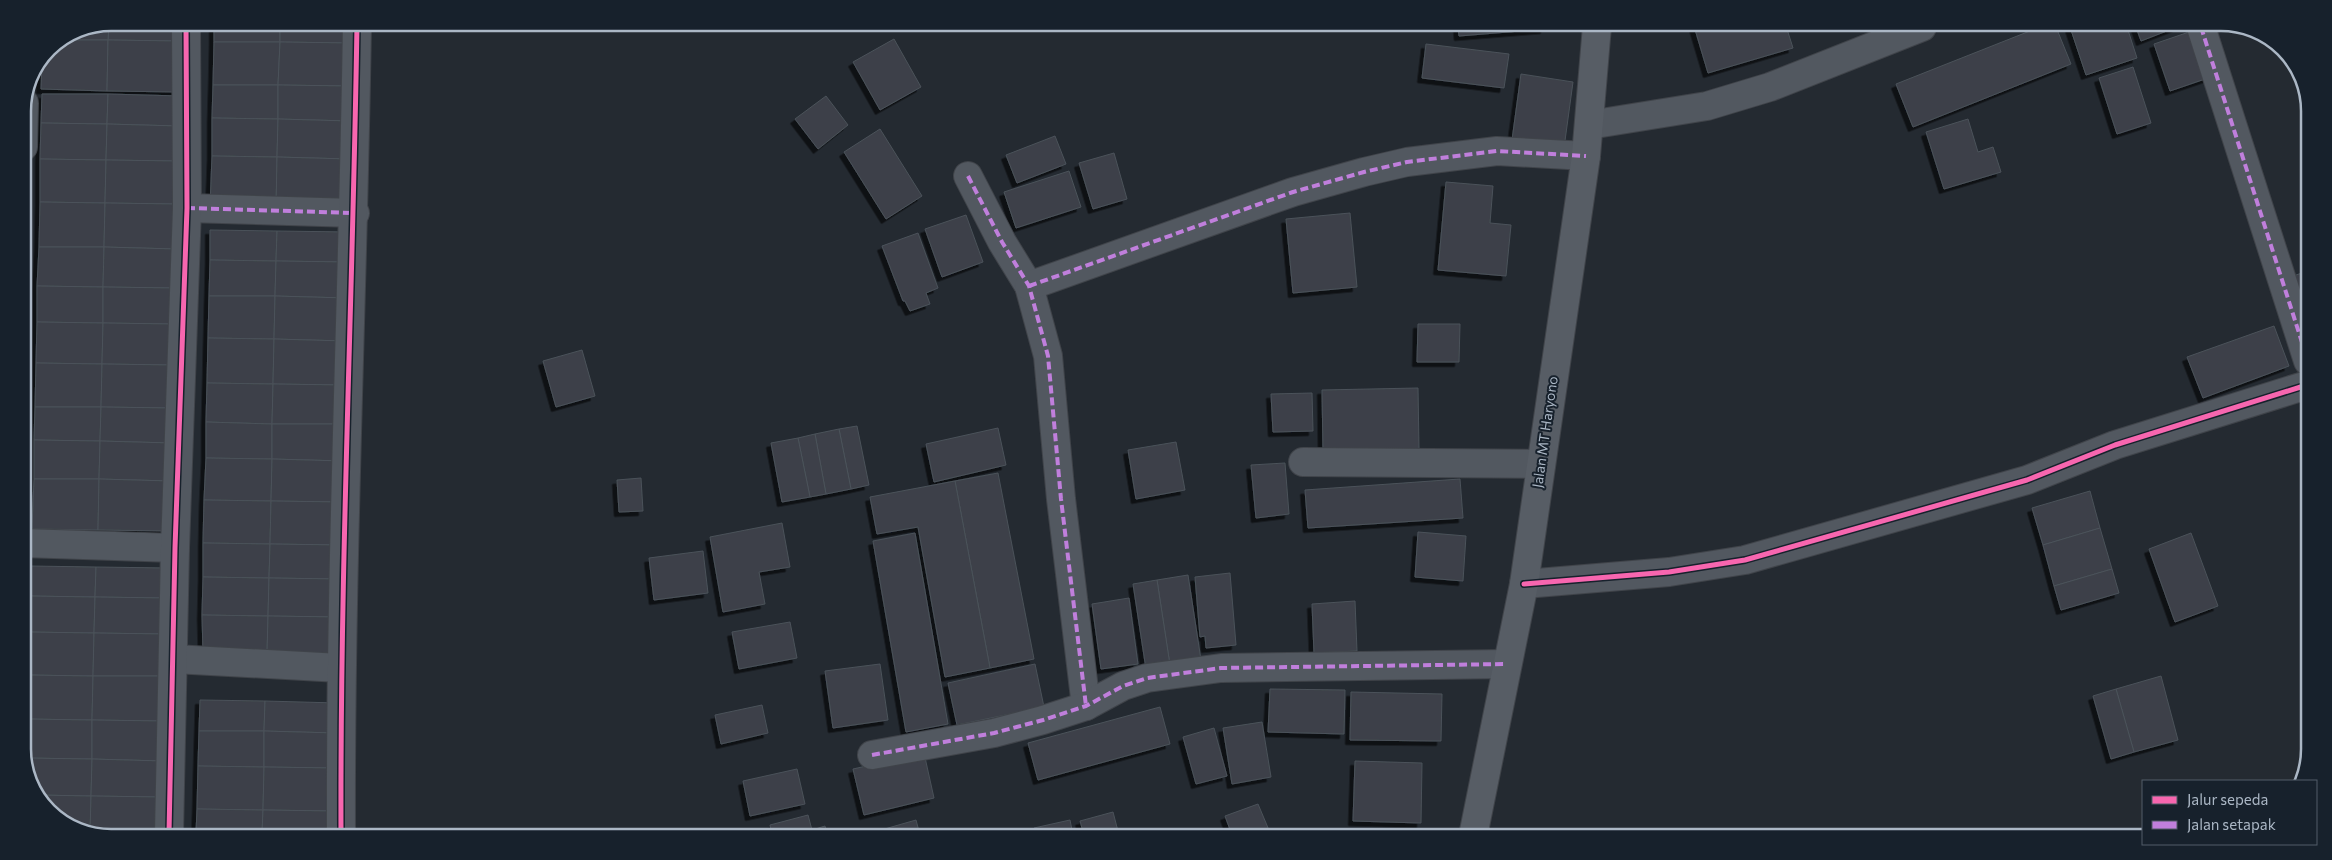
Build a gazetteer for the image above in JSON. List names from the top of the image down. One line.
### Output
{"streets":{"main road":["Jalan MT Haryono"]},"legend":["Jalur sepeda","Jalan setapak"]}
